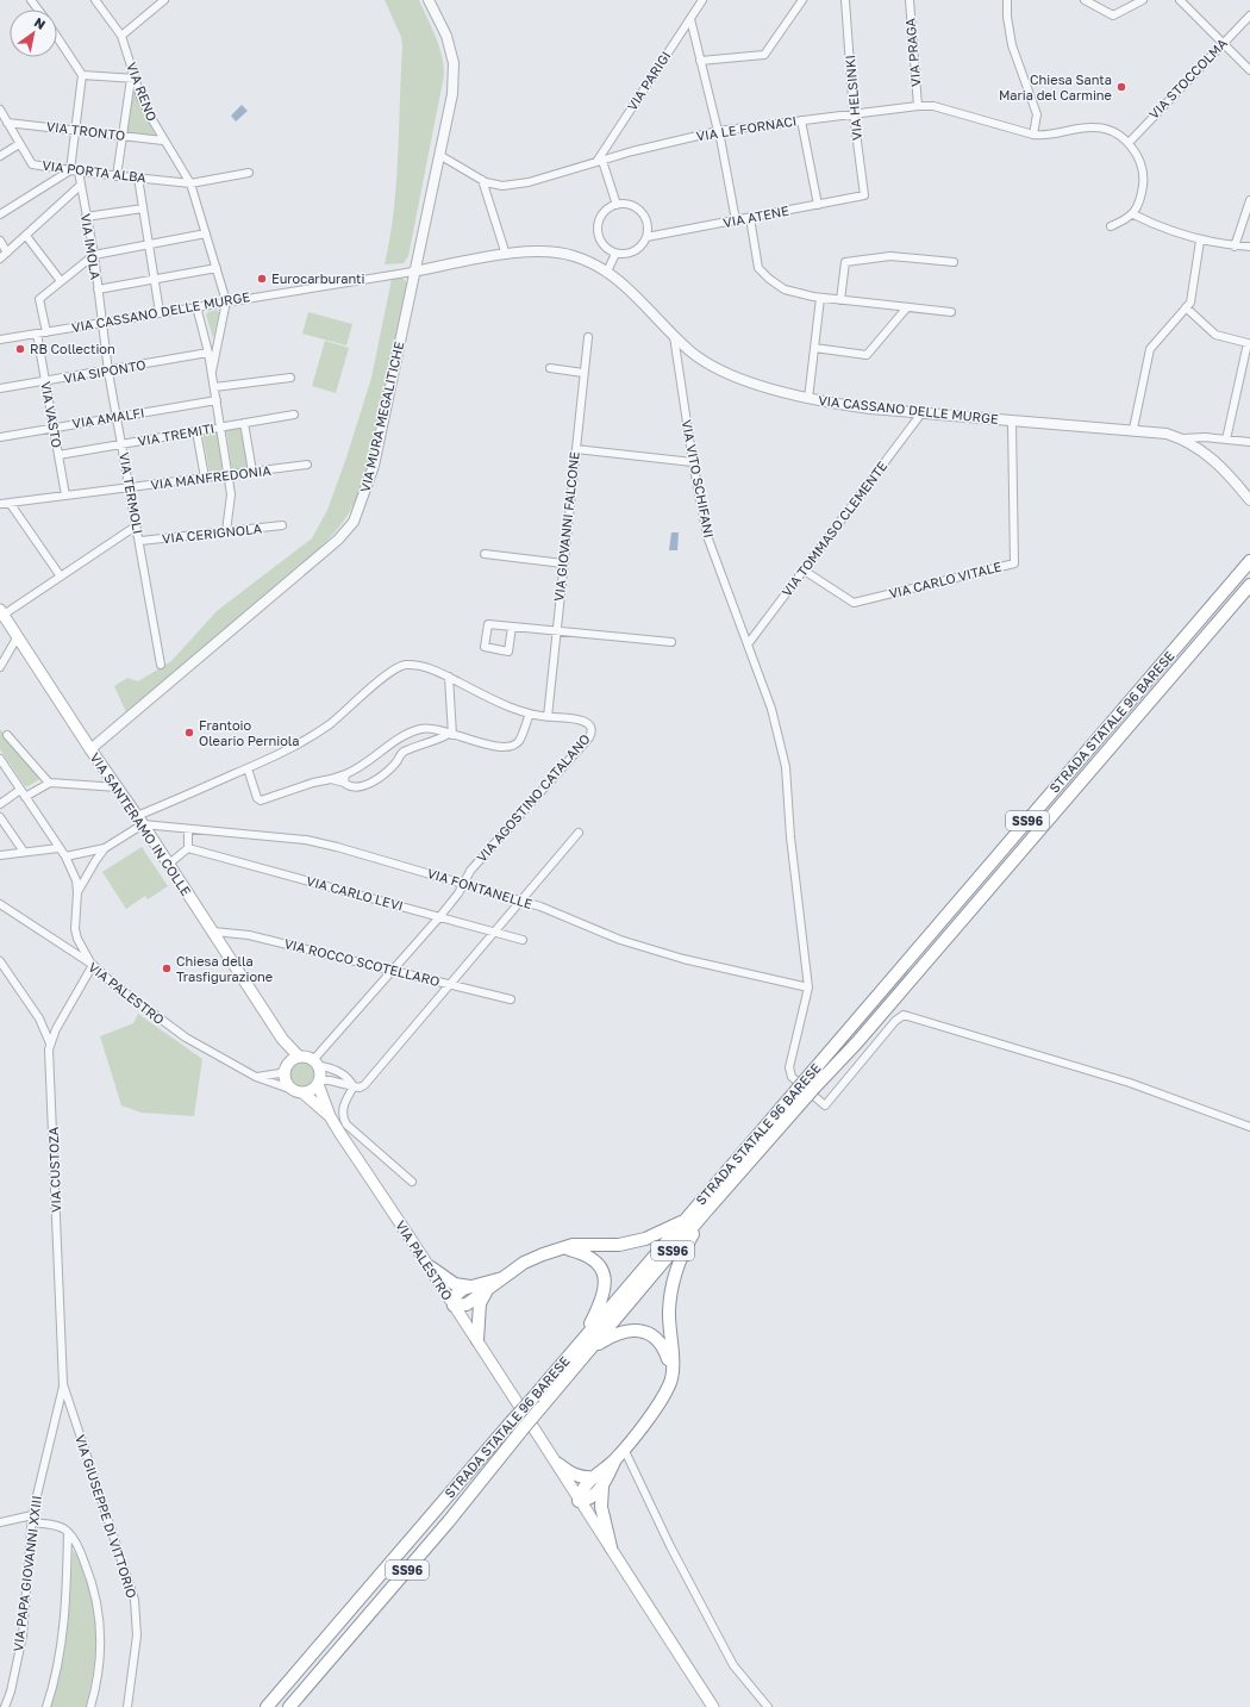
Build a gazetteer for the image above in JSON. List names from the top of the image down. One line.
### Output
{"streets":{"highway":["STRADA STATALE 96 BARESE","SS96"],"main road":["VIA SANTERAMO IN COLLE","VIA PALESTRO"],"street":["VIA PRAGA","VIA STOCCOLMA","VIA PARIGI","VIA RENO","VIA HELSINKI","VIA LE FORNACI","VIA TRONTO","VIA PORTA ALBA","VIA ATENE","VIA IMOLA","VIA CASSANO DELLE MURGE","VIA SIPONTO","VIA VASTO","VIA MURA MEGALITICHE","VIA AMALFI","VIA TREMITI","VIA MANFREDONIA","VIA VITO SCHIFANI","VIA TERMOLI","VIA GIOVANNI FALCONE","VIA TOMMASO CLEMENTE","VIA CERIGNOLA","VIA CARLO VITALE","VIA AGOSTINO CATALANO","VIA FONTANELLE","VIA CARLO LEVI","VIA ROCCO SCOTELLARO","VIA CUSTOZA","VIA GIUSEPPE DI VITTORIO","VIA PAPA GIOVANNI XXIII"]},"crossings":[["VIA PRAGA","VIA LE FORNACI"],["VIA STOCCOLMA","VIA LE FORNACI"],["VIA PARIGI","VIA LE FORNACI"],["VIA RENO","VIA TRONTO"],["VIA RENO","VIA PORTA ALBA"],["VIA RENO","VIA CASSANO DELLE MURGE"],["VIA HELSINKI","VIA LE FORNACI"],["VIA HELSINKI","VIA ATENE"],["VIA LE FORNACI","VIA MURA MEGALITICHE"],["VIA TRONTO","VIA PORTA ALBA"],["VIA TRONTO","VIA IMOLA"],["VIA PORTA ALBA","VIA IMOLA"],["VIA IMOLA","VIA CASSANO DELLE MURGE"],["VIA IMOLA","VIA TERMOLI"],["VIA CASSANO DELLE MURGE","VIA VASTO"],["VIA CASSANO DELLE MURGE","VIA MURA MEGALITICHE"],["VIA CASSANO DELLE MURGE","VIA VITO SCHIFANI"],["VIA CASSANO DELLE MURGE","VIA TERMOLI"],["VIA CASSANO DELLE MURGE","VIA TOMMASO CLEMENTE"],["VIA CASSANO DELLE MURGE","VIA CARLO VITALE"],["VIA SIPONTO","VIA VASTO"],["VIA SIPONTO","VIA TERMOLI"],["VIA VASTO","VIA AMALFI"],["VIA VASTO","VIA TREMITI"],["VIA VASTO","VIA MANFREDONIA"],["VIA MURA MEGALITICHE","VIA SANTERAMO IN COLLE"],["VIA AMALFI","VIA TERMOLI"],["VIA TREMITI","VIA TERMOLI"],["VIA MANFREDONIA","VIA TERMOLI"],["VIA VITO SCHIFANI","VIA TOMMASO CLEMENTE"],["VIA VITO SCHIFANI","VIA FONTANELLE"],["VIA TERMOLI","VIA CERIGNOLA"],["VIA GIOVANNI FALCONE","VIA AGOSTINO CATALANO"],["VIA TOMMASO CLEMENTE","VIA CARLO VITALE"],["VIA AGOSTINO CATALANO","VIA FONTANELLE"],["VIA SANTERAMO IN COLLE","VIA FONTANELLE"],["VIA SANTERAMO IN COLLE","VIA ROCCO SCOTELLARO"],["VIA CUSTOZA","VIA GIUSEPPE DI VITTORIO"],["VIA CUSTOZA","VIA PAPA GIOVANNI XXIII"],["VIA GIUSEPPE DI VITTORIO","VIA PAPA GIOVANNI XXIII"]],"places":["Chiesa Santa Maria del Carmine","Eurocarburanti","RB Collection","Frantoio Oleario Perniola","Chiesa della Trasfigurazione"],"north":"top right"}
